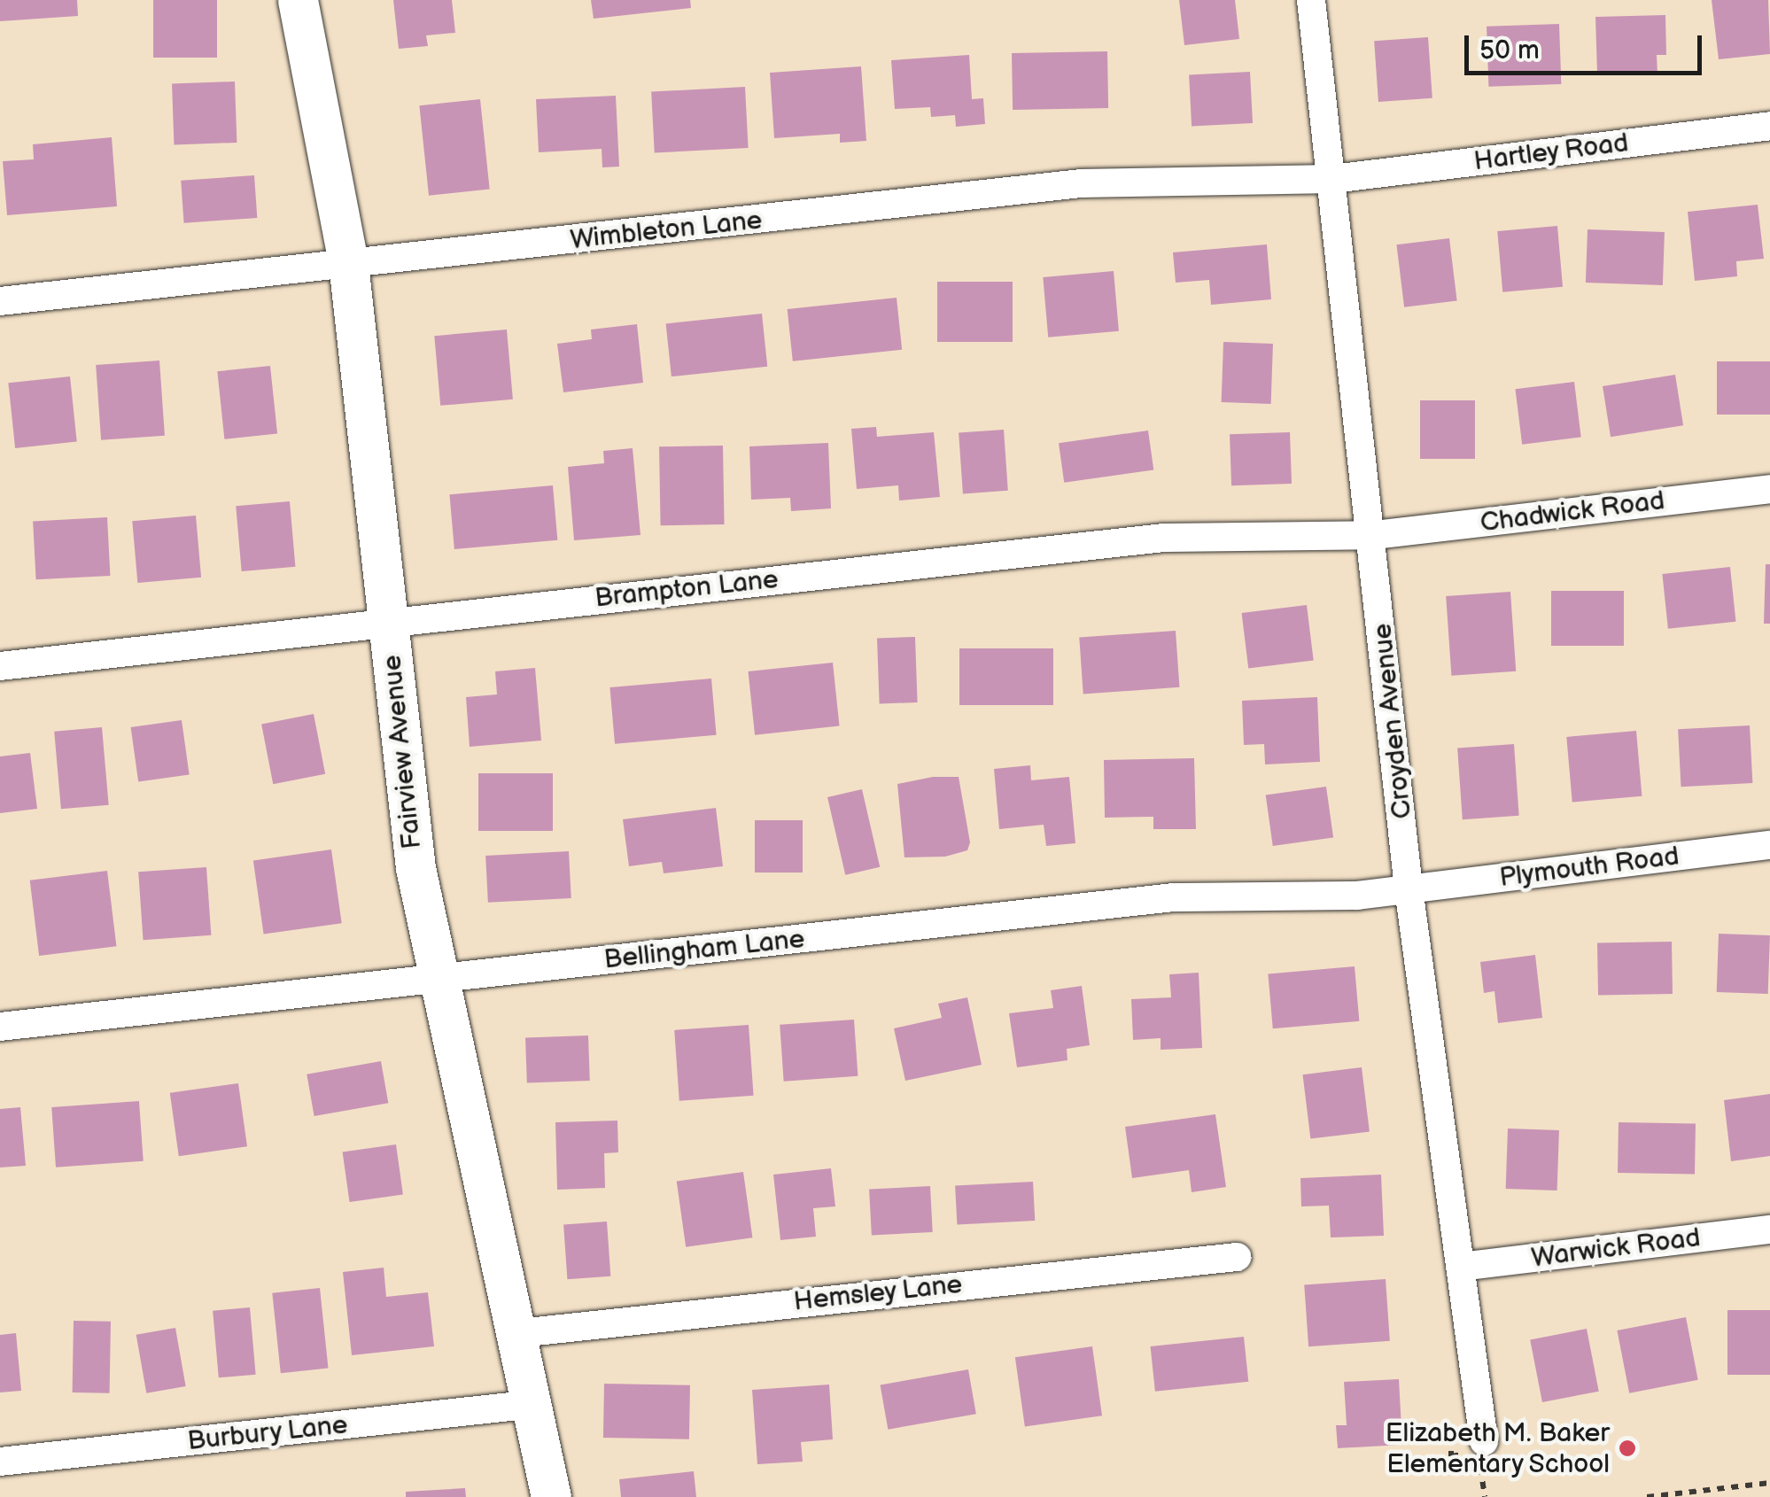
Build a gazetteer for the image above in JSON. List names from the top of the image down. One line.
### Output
{"streets":{"street":["Hartley Road","Wimbleton Lane","Chadwick Road","Brampton Lane","Croyden Avenue","Fairview Avenue","Plymouth Road","Bellingham Lane","Warwick Road","Hemsley Lane","Burbury Lane"]},"crossings":[["Hartley Road","Wimbleton Lane"],["Hartley Road","Croyden Avenue"],["Wimbleton Lane","Croyden Avenue"],["Wimbleton Lane","Fairview Avenue"],["Chadwick Road","Brampton Lane"],["Chadwick Road","Croyden Avenue"],["Brampton Lane","Croyden Avenue"],["Brampton Lane","Fairview Avenue"],["Croyden Avenue","Plymouth Road"],["Croyden Avenue","Bellingham Lane"],["Croyden Avenue","Warwick Road"],["Fairview Avenue","Bellingham Lane"],["Fairview Avenue","Hemsley Lane"],["Fairview Avenue","Burbury Lane"],["Plymouth Road","Bellingham Lane"]],"places":["Elizabeth M. Baker Elementary School"],"scale_bar":"50 m"}
